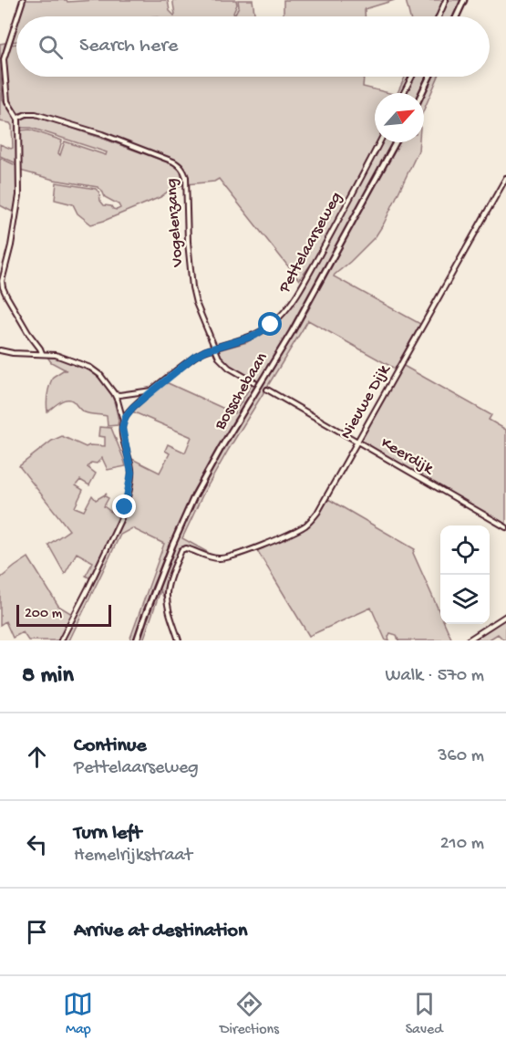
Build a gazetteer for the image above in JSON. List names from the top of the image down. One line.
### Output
{"streets":{"main road":["Bosschebaan"],"street":["Vogelenzang","Pettelaarseweg","Nieuwe Dijk","Keerdijk"]},"crossings":[["Vogelenzang","Pettelaarseweg"],["Nieuwe Dijk","Keerdijk"]],"scale_bar":"200 m","north":"top right","page":{"search":"Search here","scale":"200 m","heading":["8 min","Walk · 570 m"],"list":[["Continue","Pettelaarseweg","360 m"],["Turn left","Hemelrijkstraat","210 m"],"Arrive at destination"],"nav":["Map","Directions","Saved"]}}
